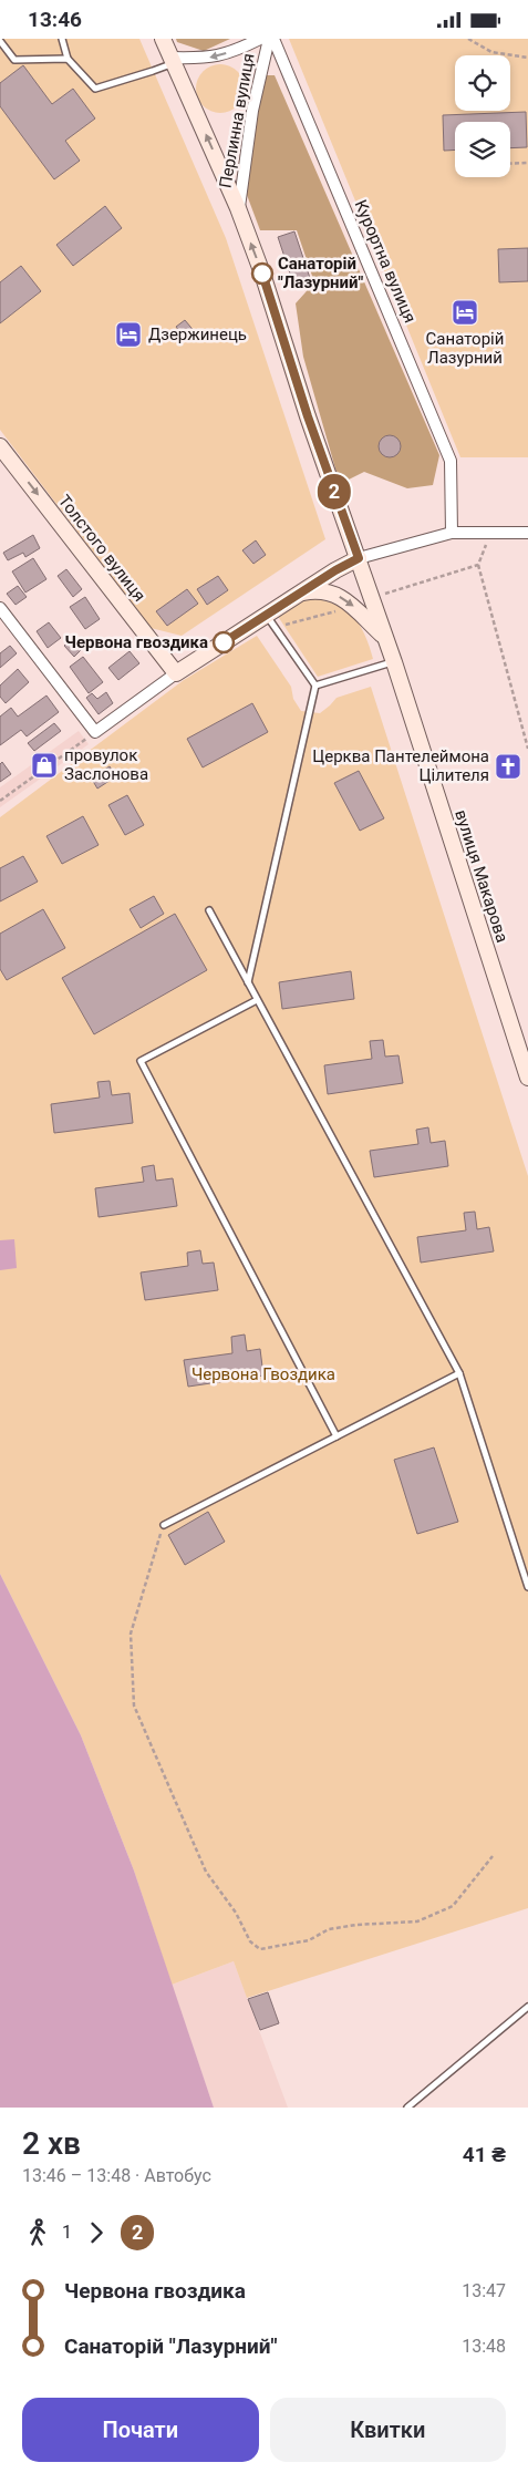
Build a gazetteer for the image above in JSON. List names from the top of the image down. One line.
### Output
{"streets":{"main road":["Толстого вулиця","вулиця Макарова"],"street":["Перлинна вулиця","Курортна вулиця"]},"crossings":[["Перлинна вулиця","Курортна вулиця"],["Перлинна вулиця","вулиця Макарова"]],"one_way":["Толстого вулиця","вулиця Макарова"],"parks":["Червона Гвоздика"],"places":{"other":["Санаторій \"Лазурний\"","Червона гвоздика"],"hotel":["Санаторій Лазурний","Дзержинець"],"shop":["провулок Заслонова"],"church":["Церква Пантелеймона Цілителя"]},"lines":["bus line 2"],"page":{"status":"13:46","on_map":"2","heading":["2 хв","13:46 – 13:48 · Автобус","41 ₴"],"legs":["1","2"],"list":[{"name":"Червона гвоздика","value":"13:47"},{"name":"Санаторій \"Лазурний\"","value":"13:48"}],"buttons":["Почати","Квитки"]}}
